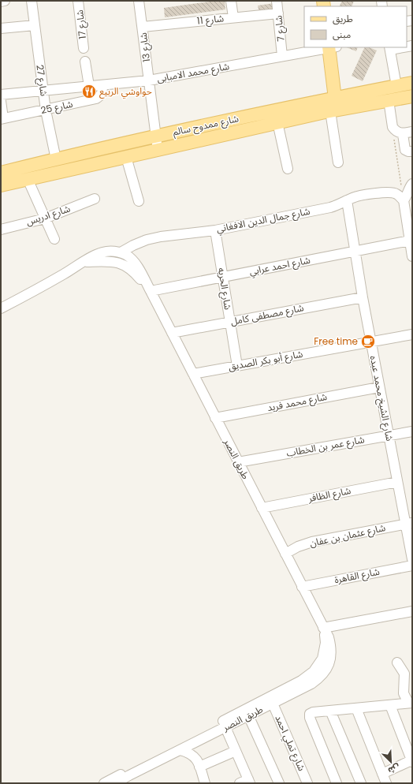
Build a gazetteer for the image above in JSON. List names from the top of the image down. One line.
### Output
{"streets":{"main road":["شارع ممدوح سالم"],"street":["شارع 11","شارع 17","شارع 7","شارع 13","شارع محمد الامبابى","شارع 27","شارع 25","شارع ادريس","شارع جمال الدين الافغاني","شارع احمد عرابي","شارع الحريه","شارع مصطفى كامل","شارع أبو بكر الصديق","شارع الشيخ محمد عبده","شارع محمد فريد","شارع عمر بن الخطاب","طريق النصر","شارع الظافر","شارع عثمان بن عفان","شارع القاهرة","شارع تملي احمد"]},"crossings":[["شارع 11","شارع 7"],["شارع 11","شارع 13"],["شارع 7","شارع محمد الامبابى"],["شارع 13","شارع محمد الامبابى"],["شارع 13","شارع ممدوح سالم"],["شارع محمد الامبابى","شارع 27"],["شارع محمد الامبابى","شارع 25"],["شارع 27","شارع 25"],["شارع 27","شارع ممدوح سالم"],["شارع جمال الدين الافغاني","شارع الحريه"],["شارع جمال الدين الافغاني","شارع الشيخ محمد عبده"],["شارع احمد عرابي","شارع الحريه"],["شارع احمد عرابي","شارع الشيخ محمد عبده"],["شارع احمد عرابي","طريق النصر"],["شارع الحريه","شارع مصطفى كامل"],["شارع الحريه","شارع أبو بكر الصديق"],["شارع مصطفى كامل","شارع الشيخ محمد عبده"],["شارع مصطفى كامل","طريق النصر"],["شارع أبو بكر الصديق","شارع الشيخ محمد عبده"],["شارع أبو بكر الصديق","طريق النصر"],["شارع الشيخ محمد عبده","شارع محمد فريد"],["شارع الشيخ محمد عبده","شارع عمر بن الخطاب"],["شارع الشيخ محمد عبده","شارع الظافر"],["شارع الشيخ محمد عبده","شارع عثمان بن عفان"],["شارع محمد فريد","طريق النصر"],["شارع عمر بن الخطاب","طريق النصر"],["طريق النصر","شارع الظافر"],["طريق النصر","شارع عثمان بن عفان"],["طريق النصر","شارع القاهرة"],["طريق النصر","شارع تملي احمد"]],"places":{"restaurant":["حواوشي الربيع"],"cafe":["Free time"]},"legend":["طريق","مبنى"],"north":"bottom right"}
